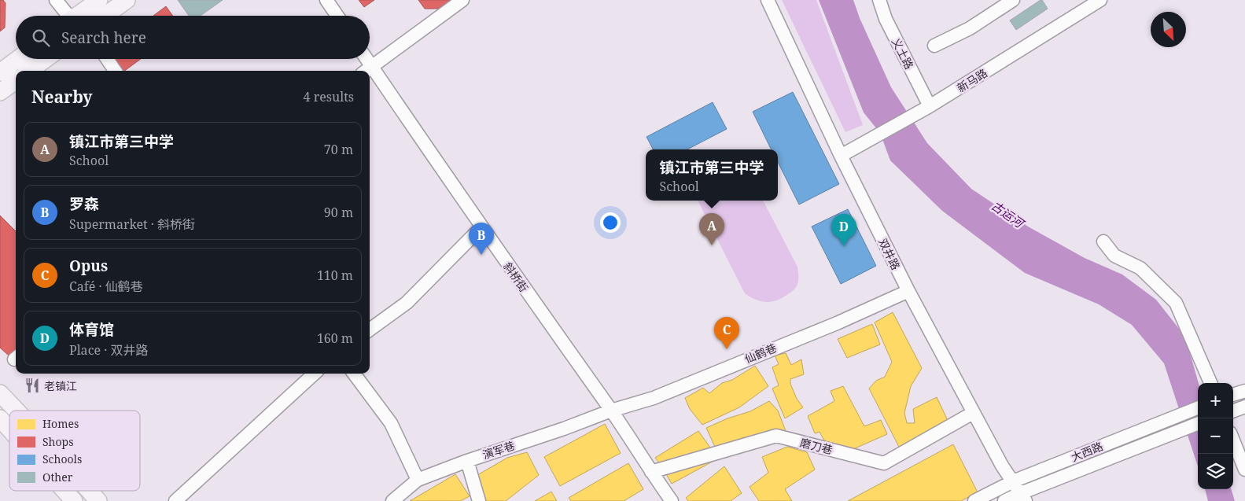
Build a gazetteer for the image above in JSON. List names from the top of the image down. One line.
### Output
{"streets":{"street":["义土路","新马路","双井路","斜桥街","仙鹤巷","磨刀巷","演军巷","大西路"]},"crossings":[["义土路","新马路"],["新马路","双井路"],["双井路","仙鹤巷"],["双井路","磨刀巷"],["双井路","大西路"],["斜桥街","仙鹤巷"],["斜桥街","磨刀巷"],["斜桥街","演军巷"],["仙鹤巷","演军巷"]],"water":["古运河"],"places":{"restaurant":["老镇江"]},"legend":["Homes","Shops","Schools","Other"],"north":"bottom right","page":{"search":"Search here","heading":["Nearby","4 results"],"list":[{"mark":"A","name":"镇江市第三中学","note":"School","value":"70 m"},{"mark":"B","name":"罗森","note":"Supermarket · 斜桥街","value":"90 m"},{"mark":"C","name":"Opus","note":"Café · 仙鹤巷","value":"110 m"},{"mark":"D","name":"体育馆","note":"Place · 双井路","value":"160 m"}],"popup":["镇江市第三中学","School"],"pins":["A","D","B","C"],"map_buttons":["+","−"]}}
